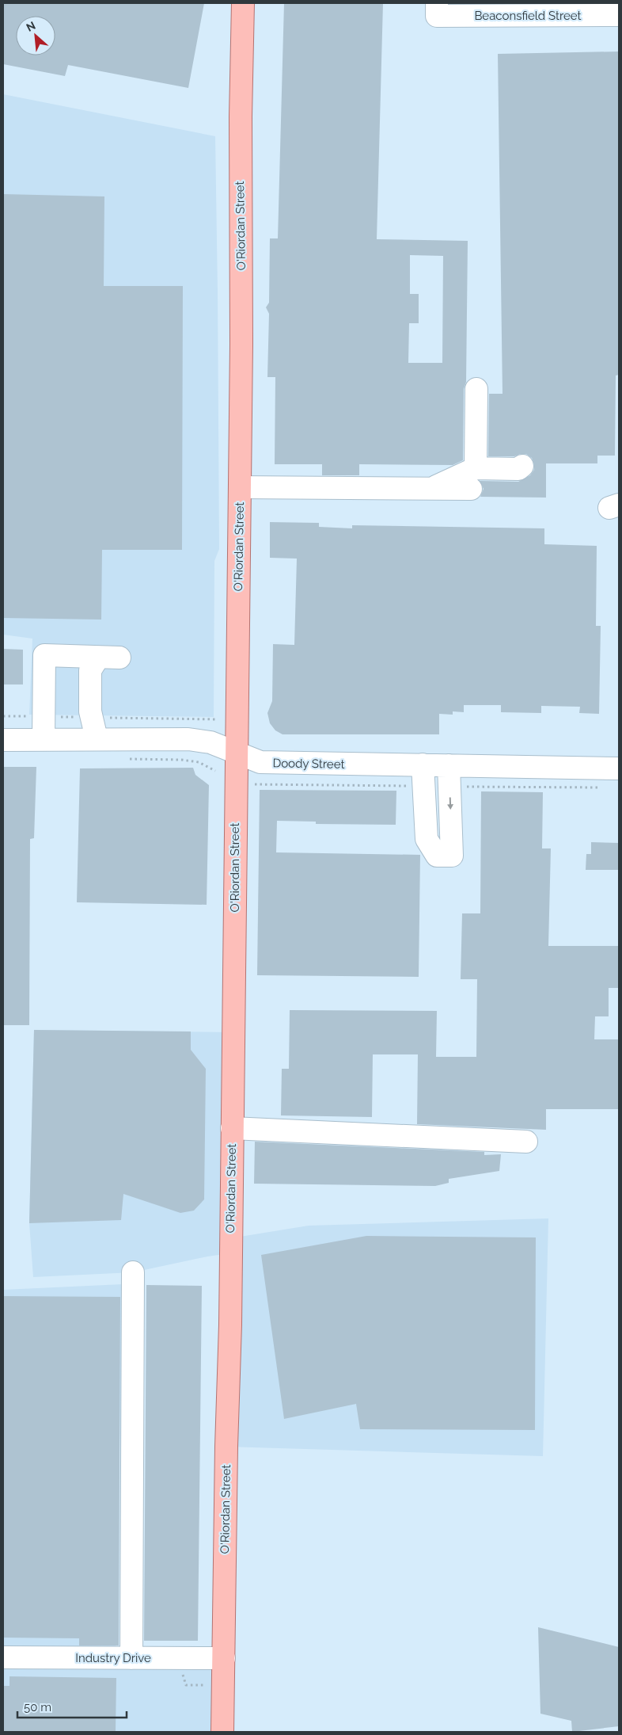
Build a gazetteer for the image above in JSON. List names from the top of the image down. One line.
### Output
{"streets":{"main road":["O'Riordan Street"],"street":["Beaconsfield Street","Doody Street","Industry Drive"]},"crossings":[["O'Riordan Street","Doody Street"],["O'Riordan Street","Industry Drive"]],"scale_bar":"50 m","north":"top left"}
